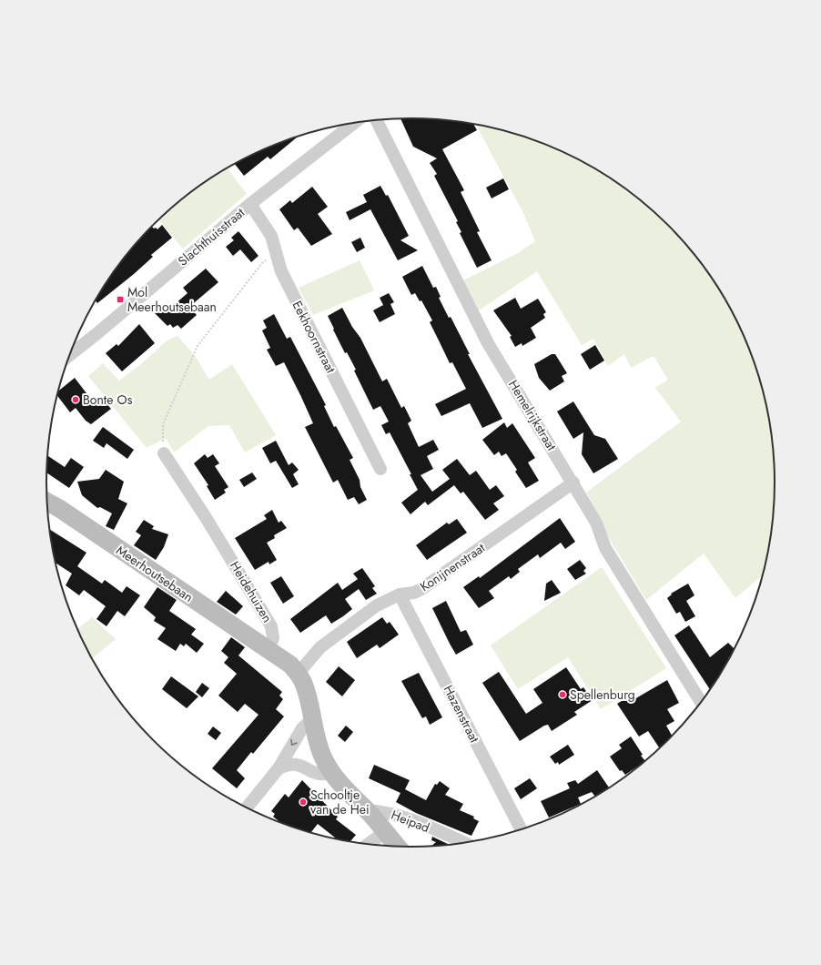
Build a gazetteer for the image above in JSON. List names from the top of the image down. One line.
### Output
{"streets":{"street":["Slachthuisstraat","Eekhoornstraat","Hemelrijkstraat","Konijnenstraat","Meerhoutsebaan","Heidehuizen","Hazenstraat","Heipad"]},"crossings":[["Slachthuisstraat","Eekhoornstraat"],["Hemelrijkstraat","Konijnenstraat"],["Konijnenstraat","Hazenstraat"],["Meerhoutsebaan","Heidehuizen"]],"places":{"transit":["Mol Meerhoutsebaan"],"other":["Bonte Os","Spellenburg","Schooltje van de Hei"]}}
